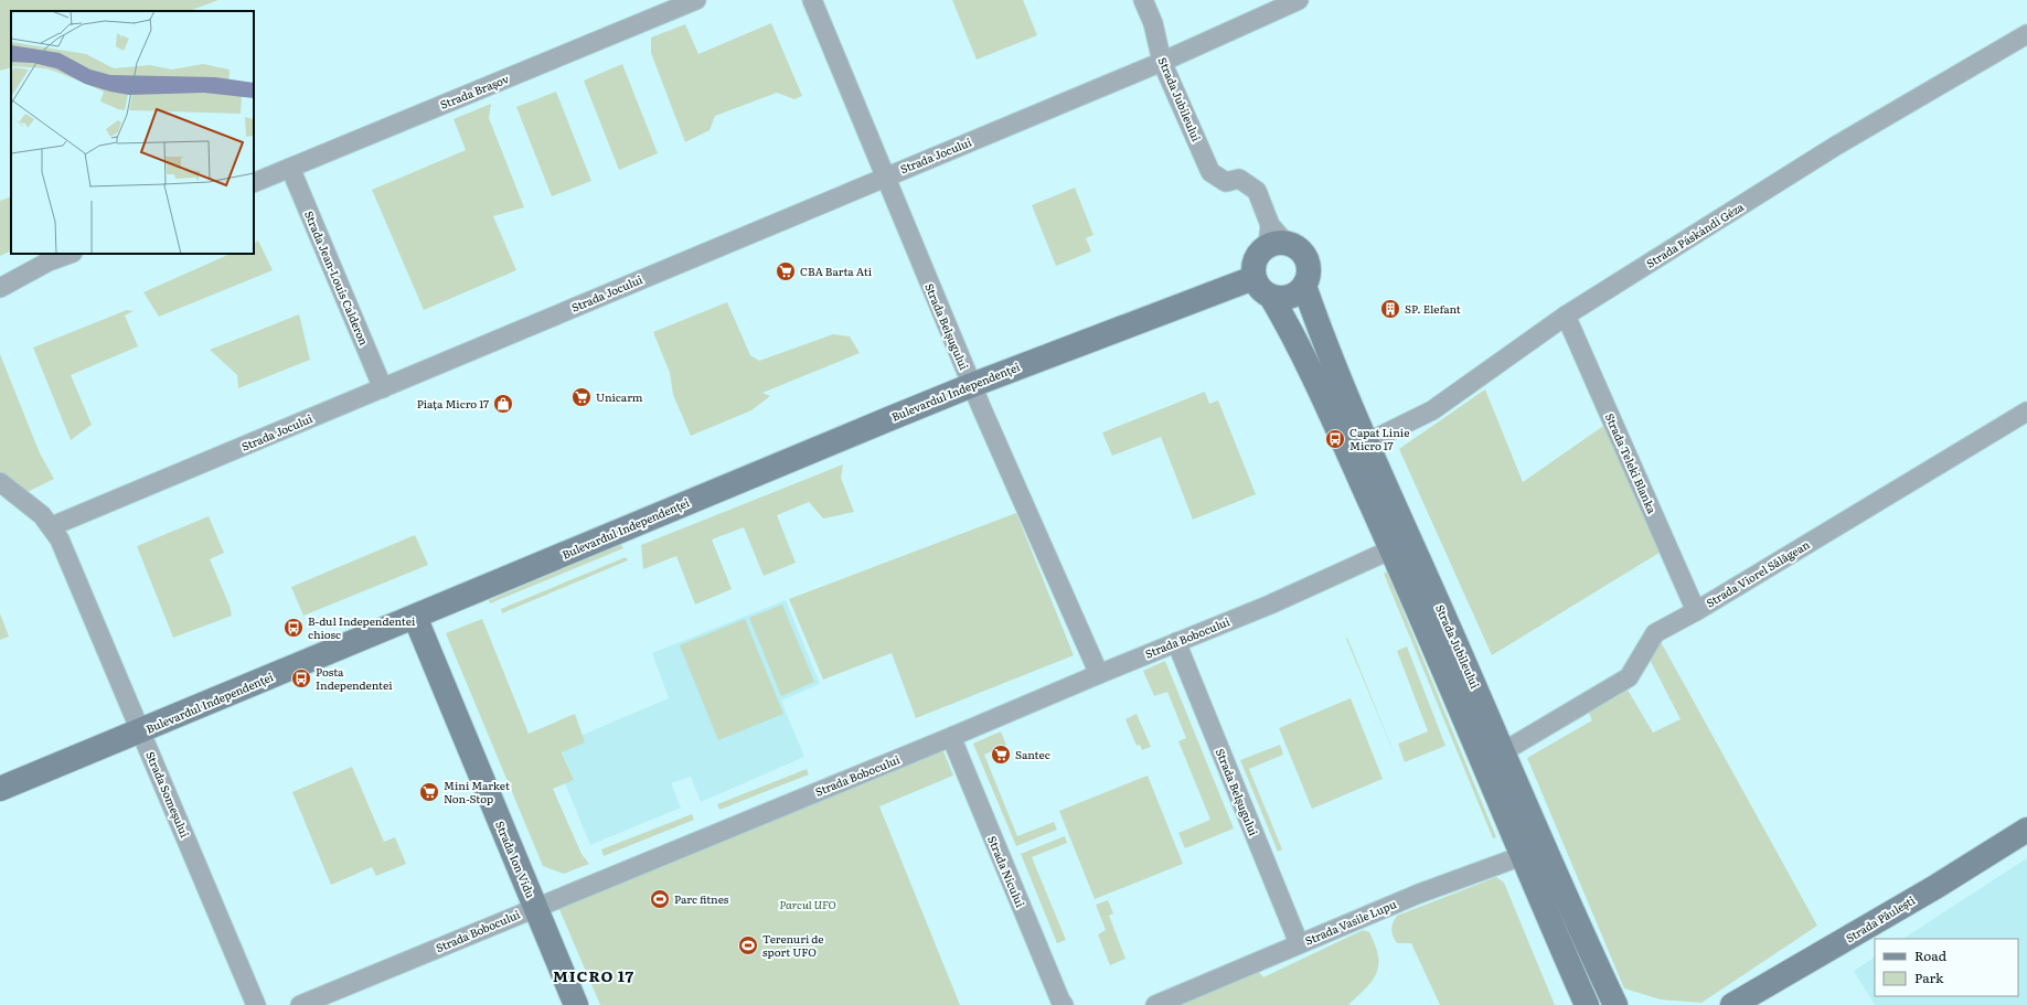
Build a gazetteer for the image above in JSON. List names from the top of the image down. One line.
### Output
{"streets":{"street":["Strada Brașov","Strada Jubileului","Strada Jocului","Strada Páskándi Géza","Strada Jean-Louis Calderon","Strada Belșugului","Bulevardul Independenței","Strada Teleki Blanka","Strada Viorel Sălăgean","Strada Bobocului","Strada Someșului","Strada Ion Vidu","Strada Nicului","Strada Păulești","Strada Vasile Lupu"]},"crossings":[["Strada Brașov","Strada Jean-Louis Calderon"],["Strada Jubileului","Strada Jocului"],["Strada Jubileului","Strada Páskándi Géza"],["Strada Jubileului","Bulevardul Independenței"],["Strada Jubileului","Strada Viorel Sălăgean"],["Strada Jubileului","Strada Bobocului"],["Strada Jubileului","Strada Vasile Lupu"],["Strada Jocului","Strada Jean-Louis Calderon"],["Strada Jocului","Strada Belșugului"],["Strada Jocului","Strada Someșului"],["Strada Páskándi Géza","Strada Teleki Blanka"],["Strada Belșugului","Bulevardul Independenței"],["Strada Belșugului","Strada Bobocului"],["Strada Belșugului","Strada Vasile Lupu"],["Bulevardul Independenței","Strada Someșului"],["Bulevardul Independenței","Strada Ion Vidu"],["Strada Teleki Blanka","Strada Viorel Sălăgean"],["Strada Bobocului","Strada Ion Vidu"],["Strada Bobocului","Strada Nicului"]],"districts":["MICRO 17"],"parks":["Parcul UFO"],"places":{"supermarket":["CBA Barta Ati","Unicarm","Santec","Mini Market Non-Stop"],"building":["SP. Elefant"],"shop":["Piața Micro 17"],"bus stop":["Capat Linie Micro 17","B-dul Independentei chiosc","Posta Independentei"],"sports":["Parc fitnes","Terenuri de sport UFO"]},"legend":["Road","Park"]}
